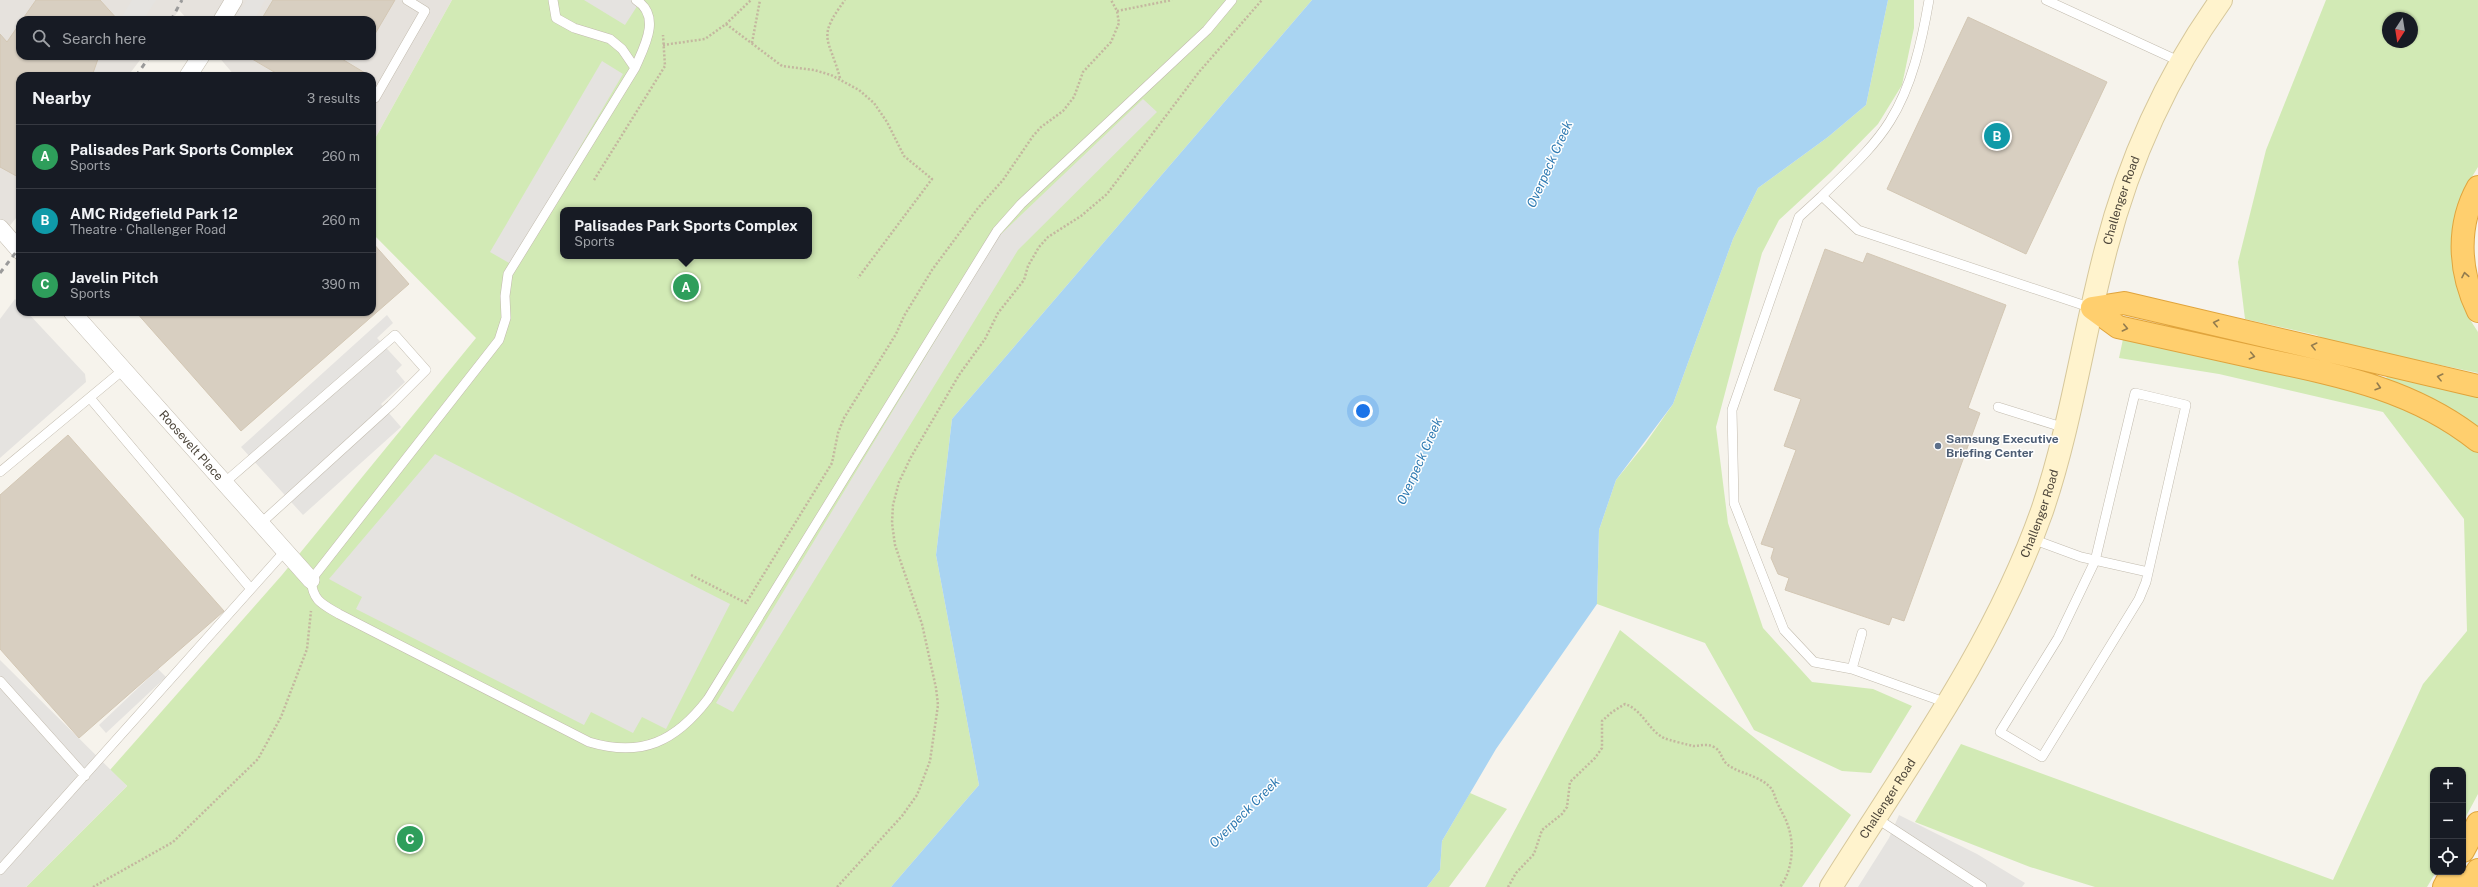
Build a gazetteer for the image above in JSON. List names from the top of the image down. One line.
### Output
{"streets":{"main road":["Challenger Road"],"street":["Roosevelt Place"]},"water":["Overpeck Creek"],"places":["Samsung Executive Briefing Center"],"north":"bottom","page":{"search":"Search here","heading":["Nearby","3 results"],"pins":["B","A","C"],"list":[{"mark":"A","name":"Palisades Park Sports Complex","note":"Sports","value":"260 m"},{"mark":"B","name":"AMC Ridgefield Park 12","note":"Theatre · Challenger Road","value":"260 m"},{"mark":"C","name":"Javelin Pitch","note":"Sports","value":"390 m"}],"popup":["Palisades Park Sports Complex","Sports"],"map_buttons":["+","−"]}}
